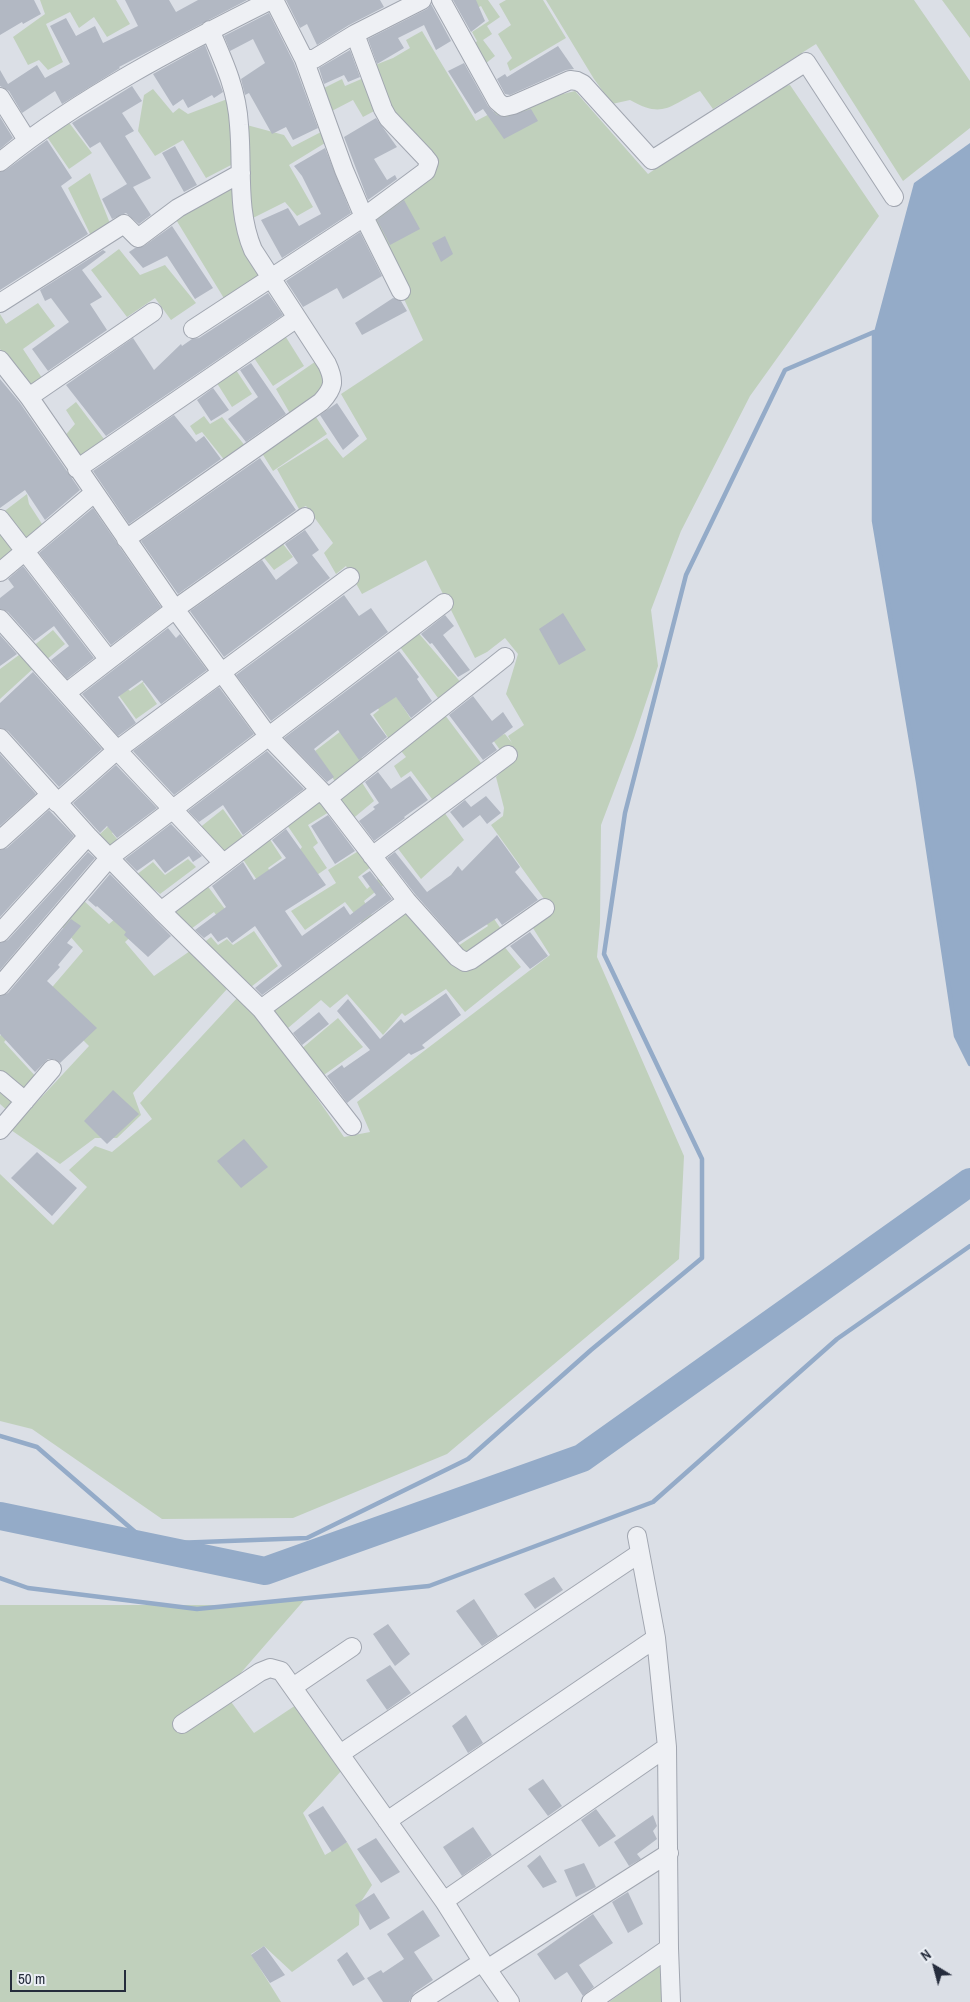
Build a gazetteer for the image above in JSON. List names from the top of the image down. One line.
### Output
{"scale_bar":"50 m","north":"top left"}
